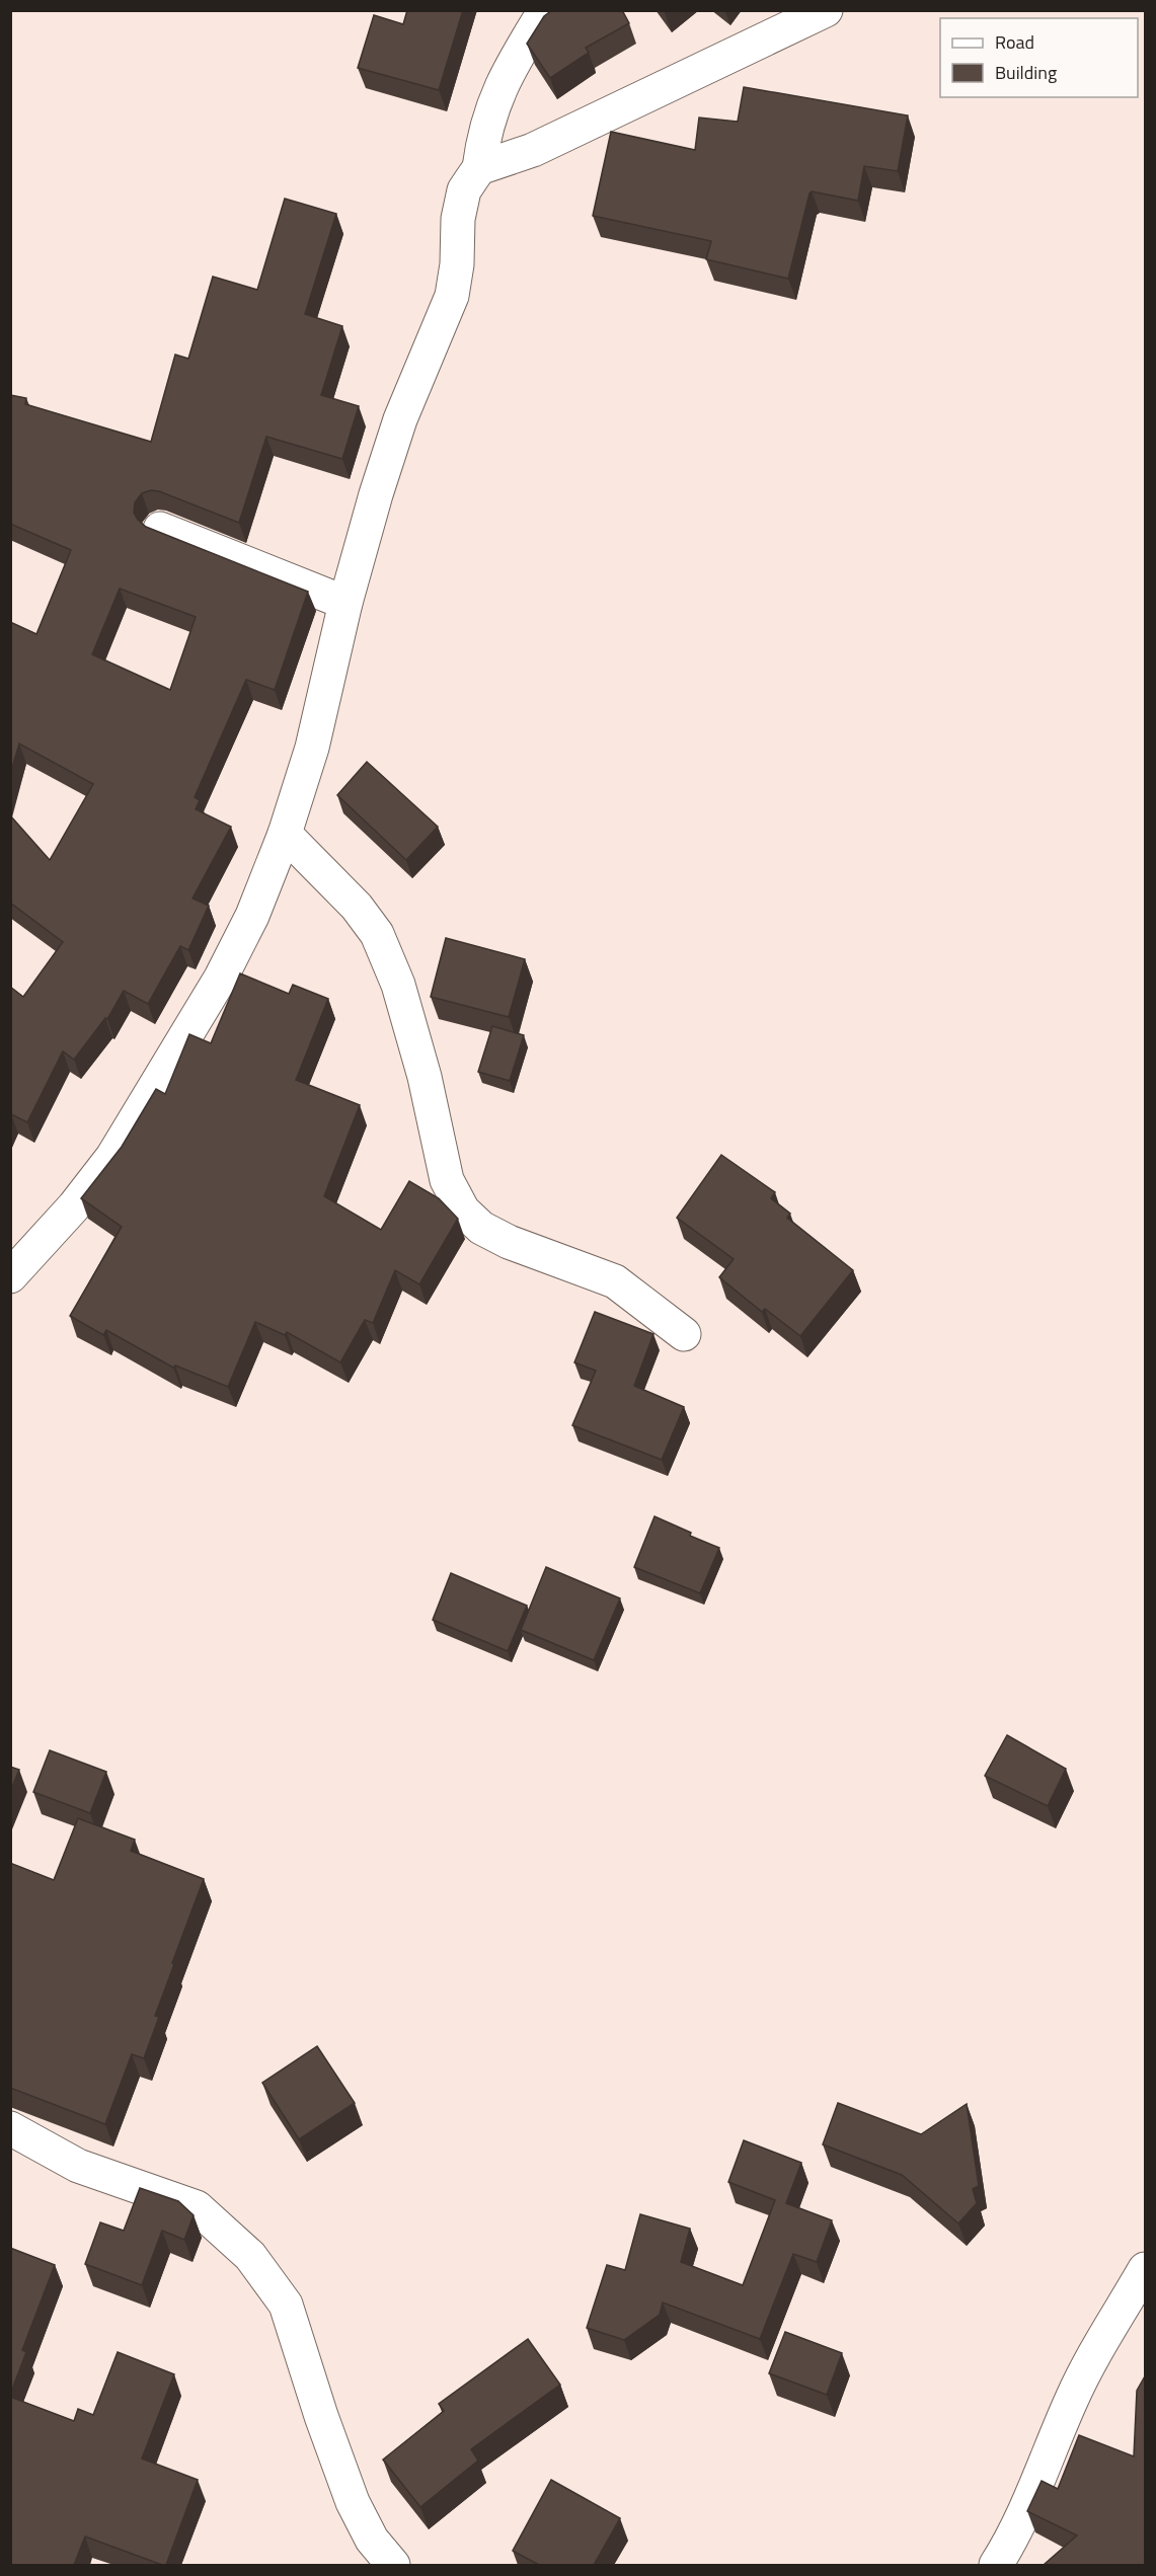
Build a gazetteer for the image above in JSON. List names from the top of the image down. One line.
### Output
{"legend":["Road","Building"]}
